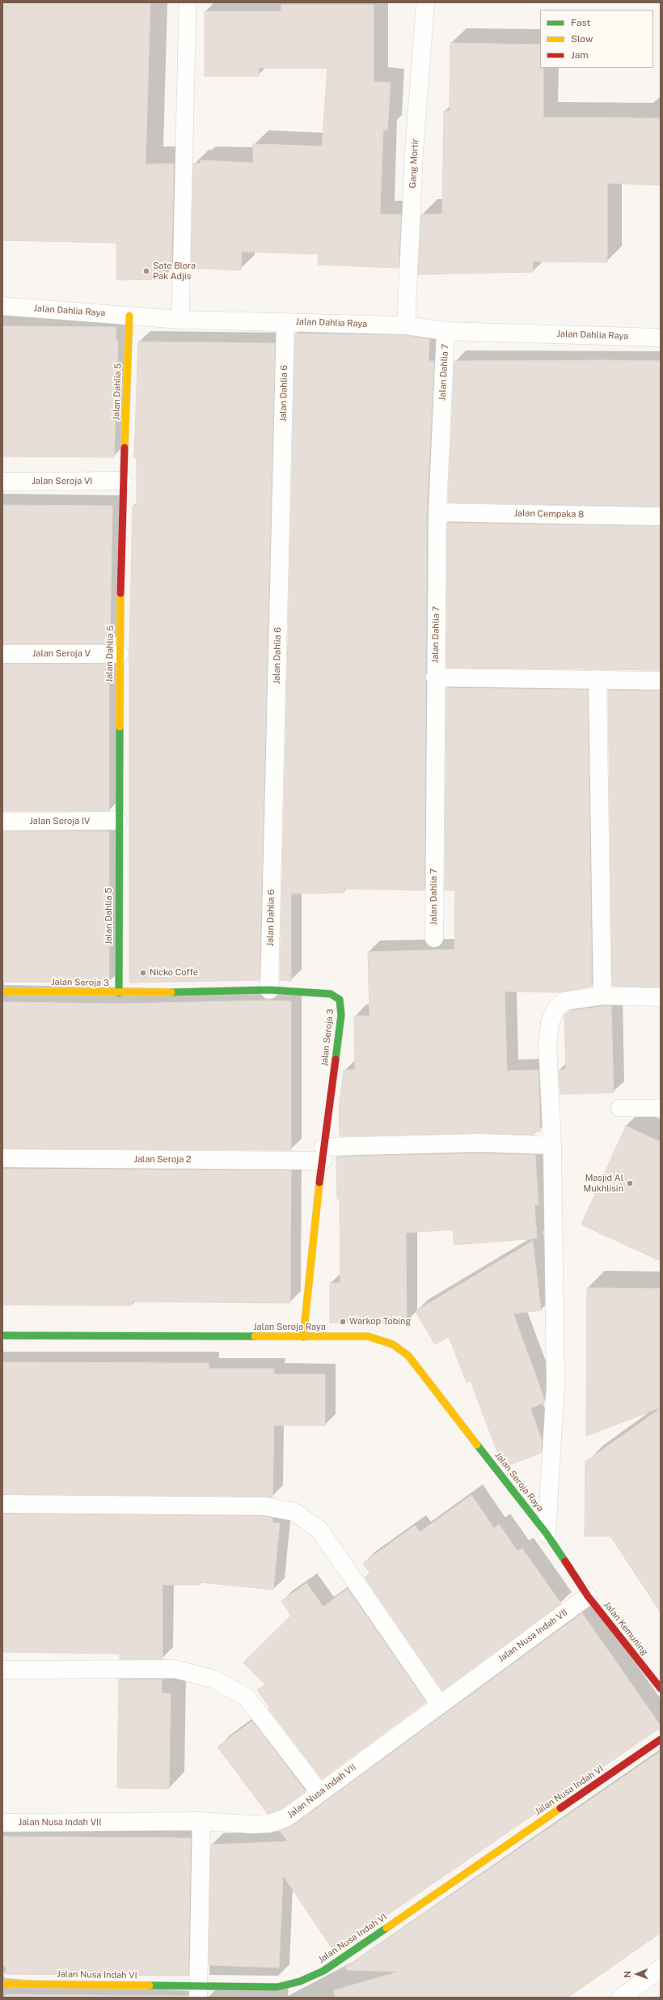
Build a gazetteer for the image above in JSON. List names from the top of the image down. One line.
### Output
{"streets":{"street":["Gang Mortir","Jalan Dahlia Raya","Jalan Dahlia 7","Jalan Dahlia 5","Jalan Dahlia 6","Jalan Seroja VI","Jalan Cempaka 8","Jalan Seroja V","Jalan Seroja IV","Jalan Seroja 3","Jalan Seroja 2","Jalan Seroja Raya","Jalan Kemuning","Jalan Nusa Indah VII","Jalan Nusa Indah VI"]},"crossings":[["Gang Mortir","Jalan Dahlia Raya"],["Jalan Dahlia Raya","Jalan Dahlia 7"],["Jalan Dahlia Raya","Jalan Dahlia 5"],["Jalan Dahlia Raya","Jalan Dahlia 6"],["Jalan Dahlia 7","Jalan Cempaka 8"],["Jalan Dahlia 5","Jalan Seroja VI"],["Jalan Dahlia 5","Jalan Seroja V"],["Jalan Dahlia 5","Jalan Seroja IV"],["Jalan Dahlia 5","Jalan Seroja 3"],["Jalan Dahlia 6","Jalan Seroja 3"],["Jalan Seroja 3","Jalan Seroja 2"],["Jalan Seroja 3","Jalan Seroja Raya"],["Jalan Seroja Raya","Jalan Kemuning"],["Jalan Seroja Raya","Jalan Nusa Indah VII"],["Jalan Kemuning","Jalan Nusa Indah VII"]],"places":["Sate Blora Pak Adjis","Nicko Coffe","Masjid Al Mukhlisin","Warkop Tobing"],"legend":["Fast","Slow","Jam"],"north":"left"}
